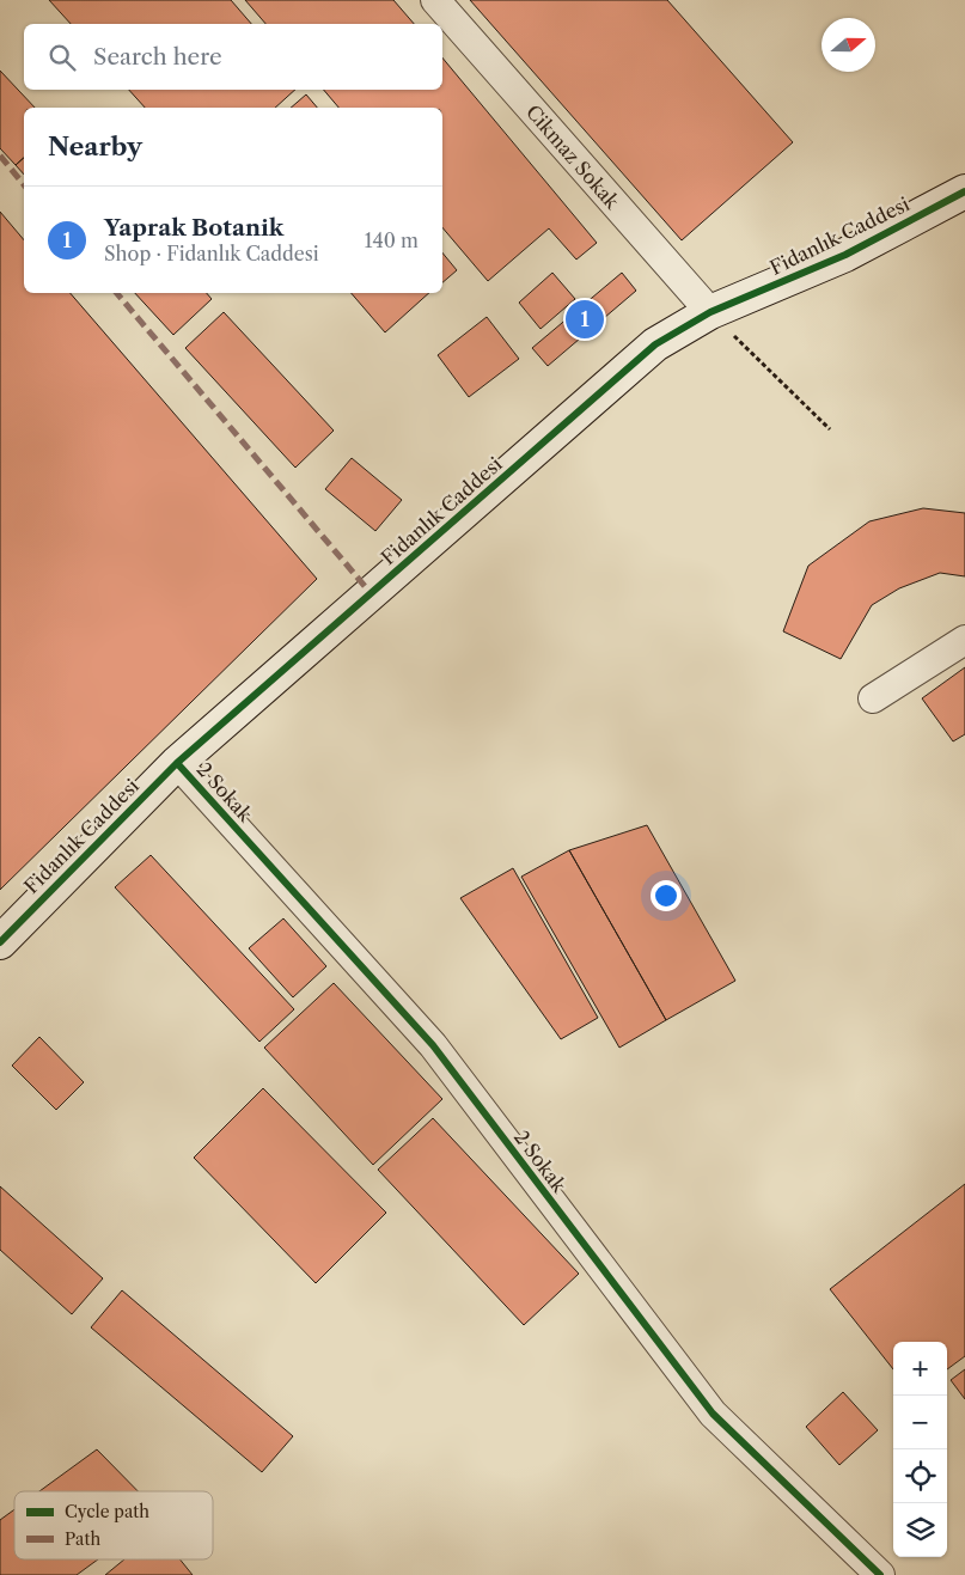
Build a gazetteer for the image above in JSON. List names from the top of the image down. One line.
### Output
{"streets":{"street":["Cikmaz Sokak","Fidanlık Caddesi","2 Sokak"]},"crossings":[["Cikmaz Sokak","Fidanlık Caddesi"],["Fidanlık Caddesi","2 Sokak"]],"legend":["Cycle path","Path"],"north":"right","page":{"search":"Search here","heading":"Nearby","list":[{"mark":"1","name":"Yaprak Botanik","note":"Shop · Fidanlık Caddesi","value":"140 m"}],"pins":"1","map_buttons":["+","−"]}}
